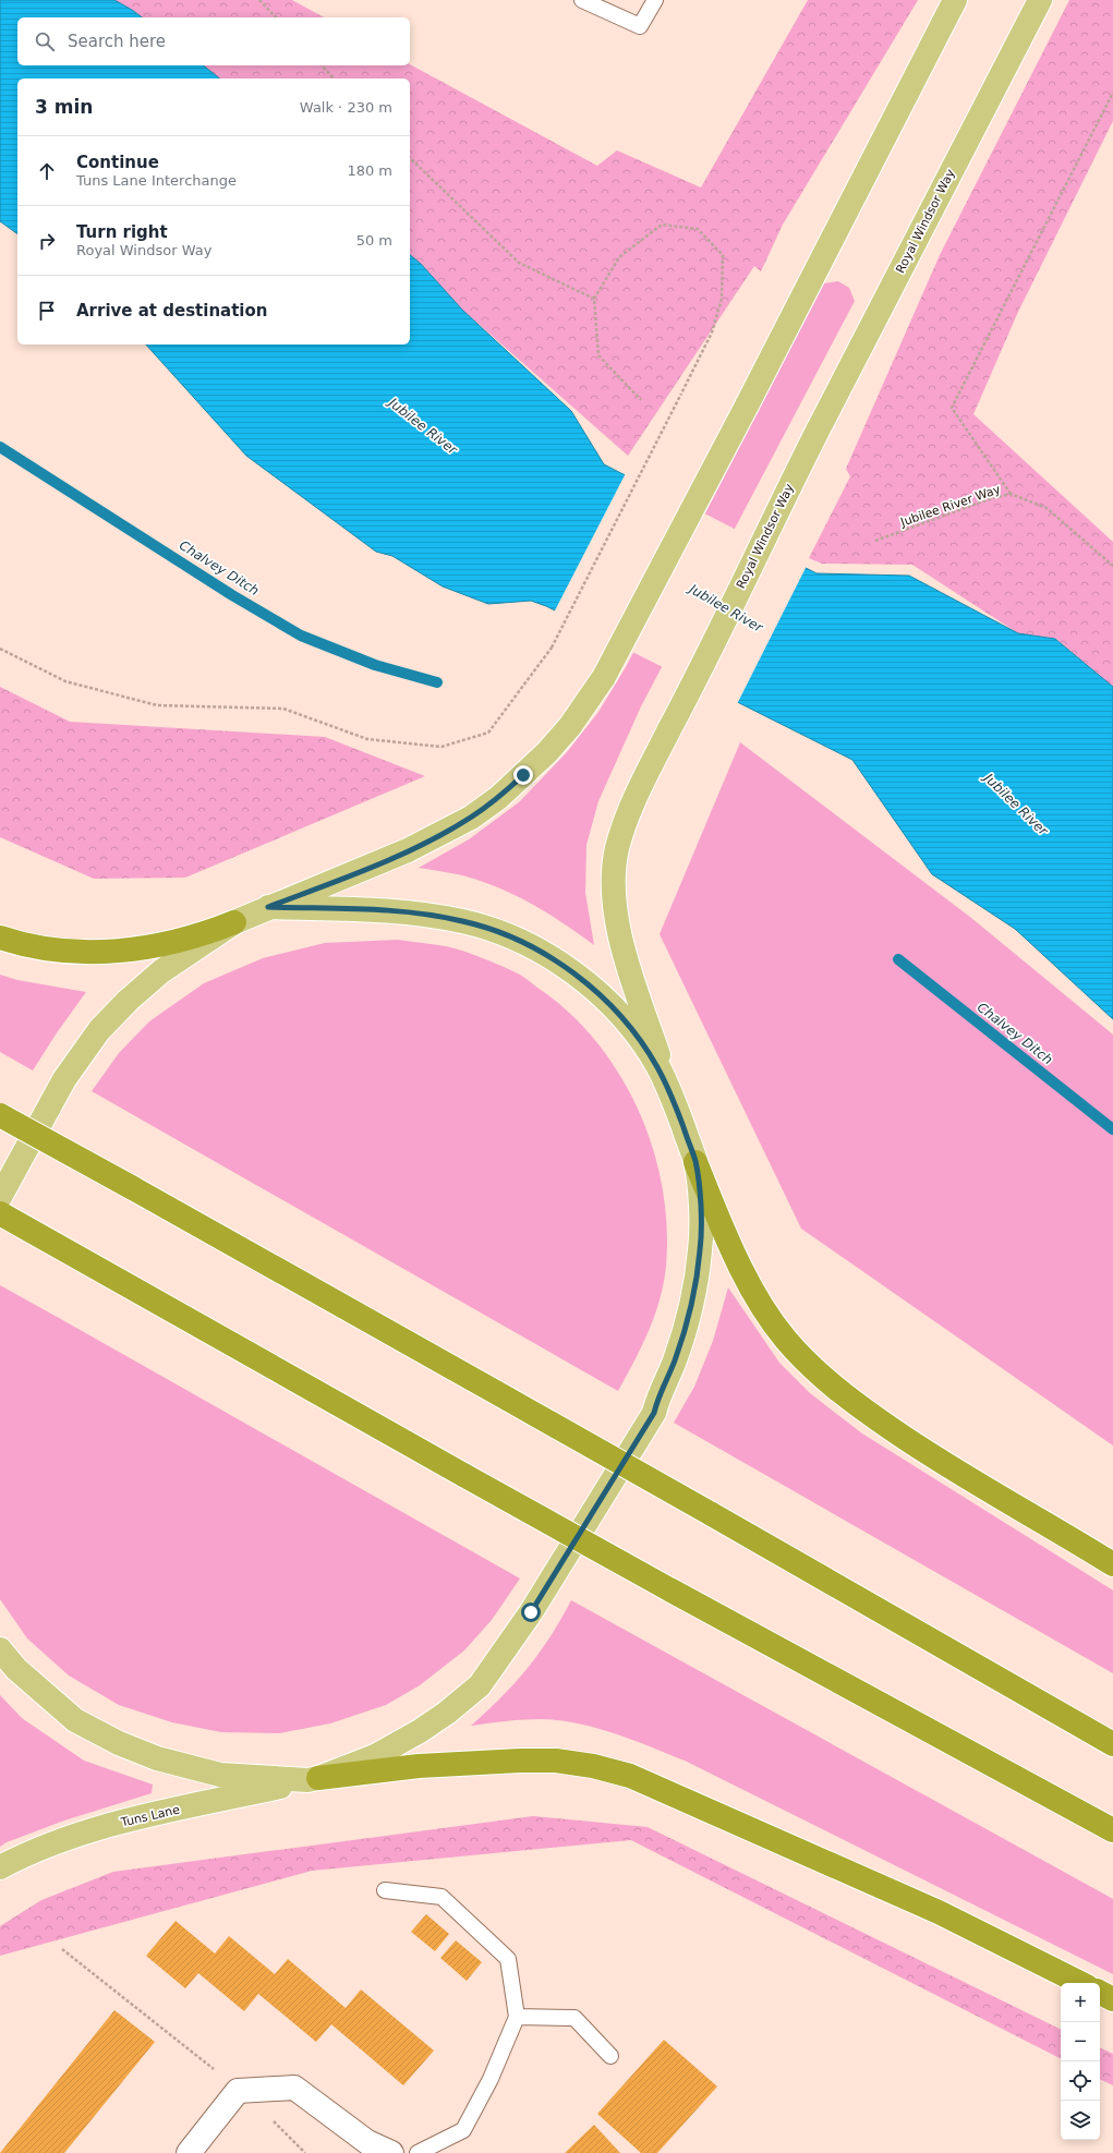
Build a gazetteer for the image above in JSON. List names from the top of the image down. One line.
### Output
{"streets":{"main road":["Royal Windsor Way","Tuns Lane"],"path":["Jubilee River Way"]},"crossings":[["Royal Windsor Way","Tuns Lane"]],"water":["Jubilee River","Chalvey Ditch"],"page":{"search":"Search here","heading":["3 min","Walk · 230 m"],"list":[["Continue","Tuns Lane Interchange","180 m"],["Turn right","Royal Windsor Way","50 m"],"Arrive at destination"],"map_buttons":["+","−"]}}
